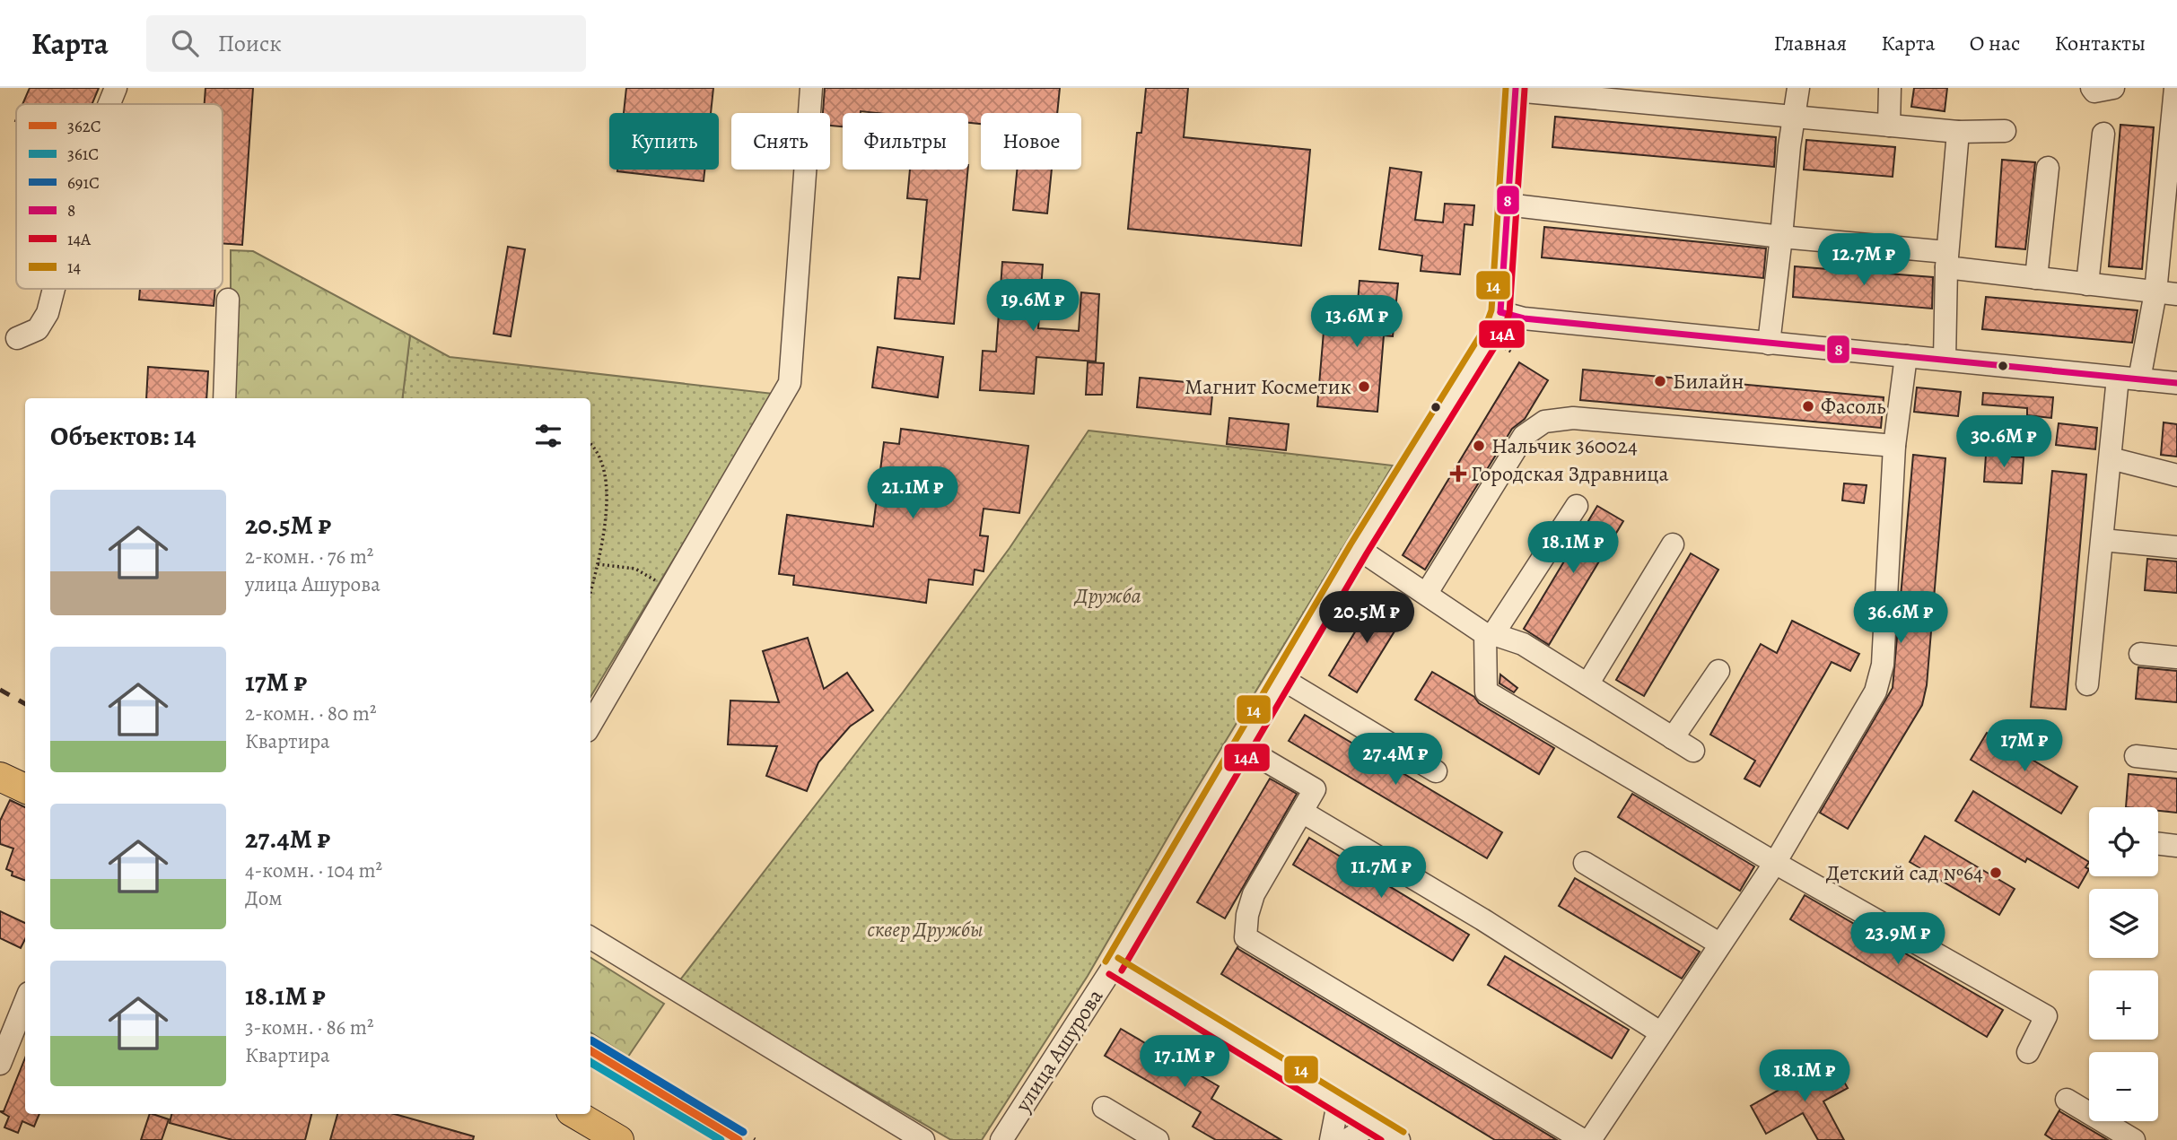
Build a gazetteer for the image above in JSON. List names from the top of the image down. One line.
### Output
{"streets":{"street":["улица Ашурова"]},"parks":["Дружба","сквер Дружбы"],"places":{"other":["Билайн","Магнит Косметик","Фасоль","Нальчик 360024","Детский сад №64"],"health":["Городская Здравница"]},"lines":["transit line 8","transit line 14","transit line 14А","transit line 691С","transit line 362С","transit line 361С"],"legend":["362С","361С","691С","8","14А","14"],"page":{"header":"Карта","search":"Поиск","nav":["Главная","Карта","О нас","Контакты"],"chip":["Купить","Снять","Фильтры","Новое"],"price":["12.7M ₽","19.6M ₽","13.6M ₽","30.6M ₽","21.1M ₽","18.1M ₽","20.5M ₽","36.6M ₽","17M ₽","27.4M ₽","11.7M ₽","23.9M ₽","17.1M ₽","18.1M ₽"],"heading":"Объектов: 14","list":[{"name":"20.5M ₽","note":"2-комн. · 76 m² · улица Ашурова"},{"name":"17M ₽","note":"2-комн. · 80 m² · Квартира"},{"name":"27.4M ₽","note":"4-комн. · 104 m² · Дом"},{"name":"18.1M ₽","note":"3-комн. · 86 m² · Квартира"}],"map_buttons":["+","−"]}}
